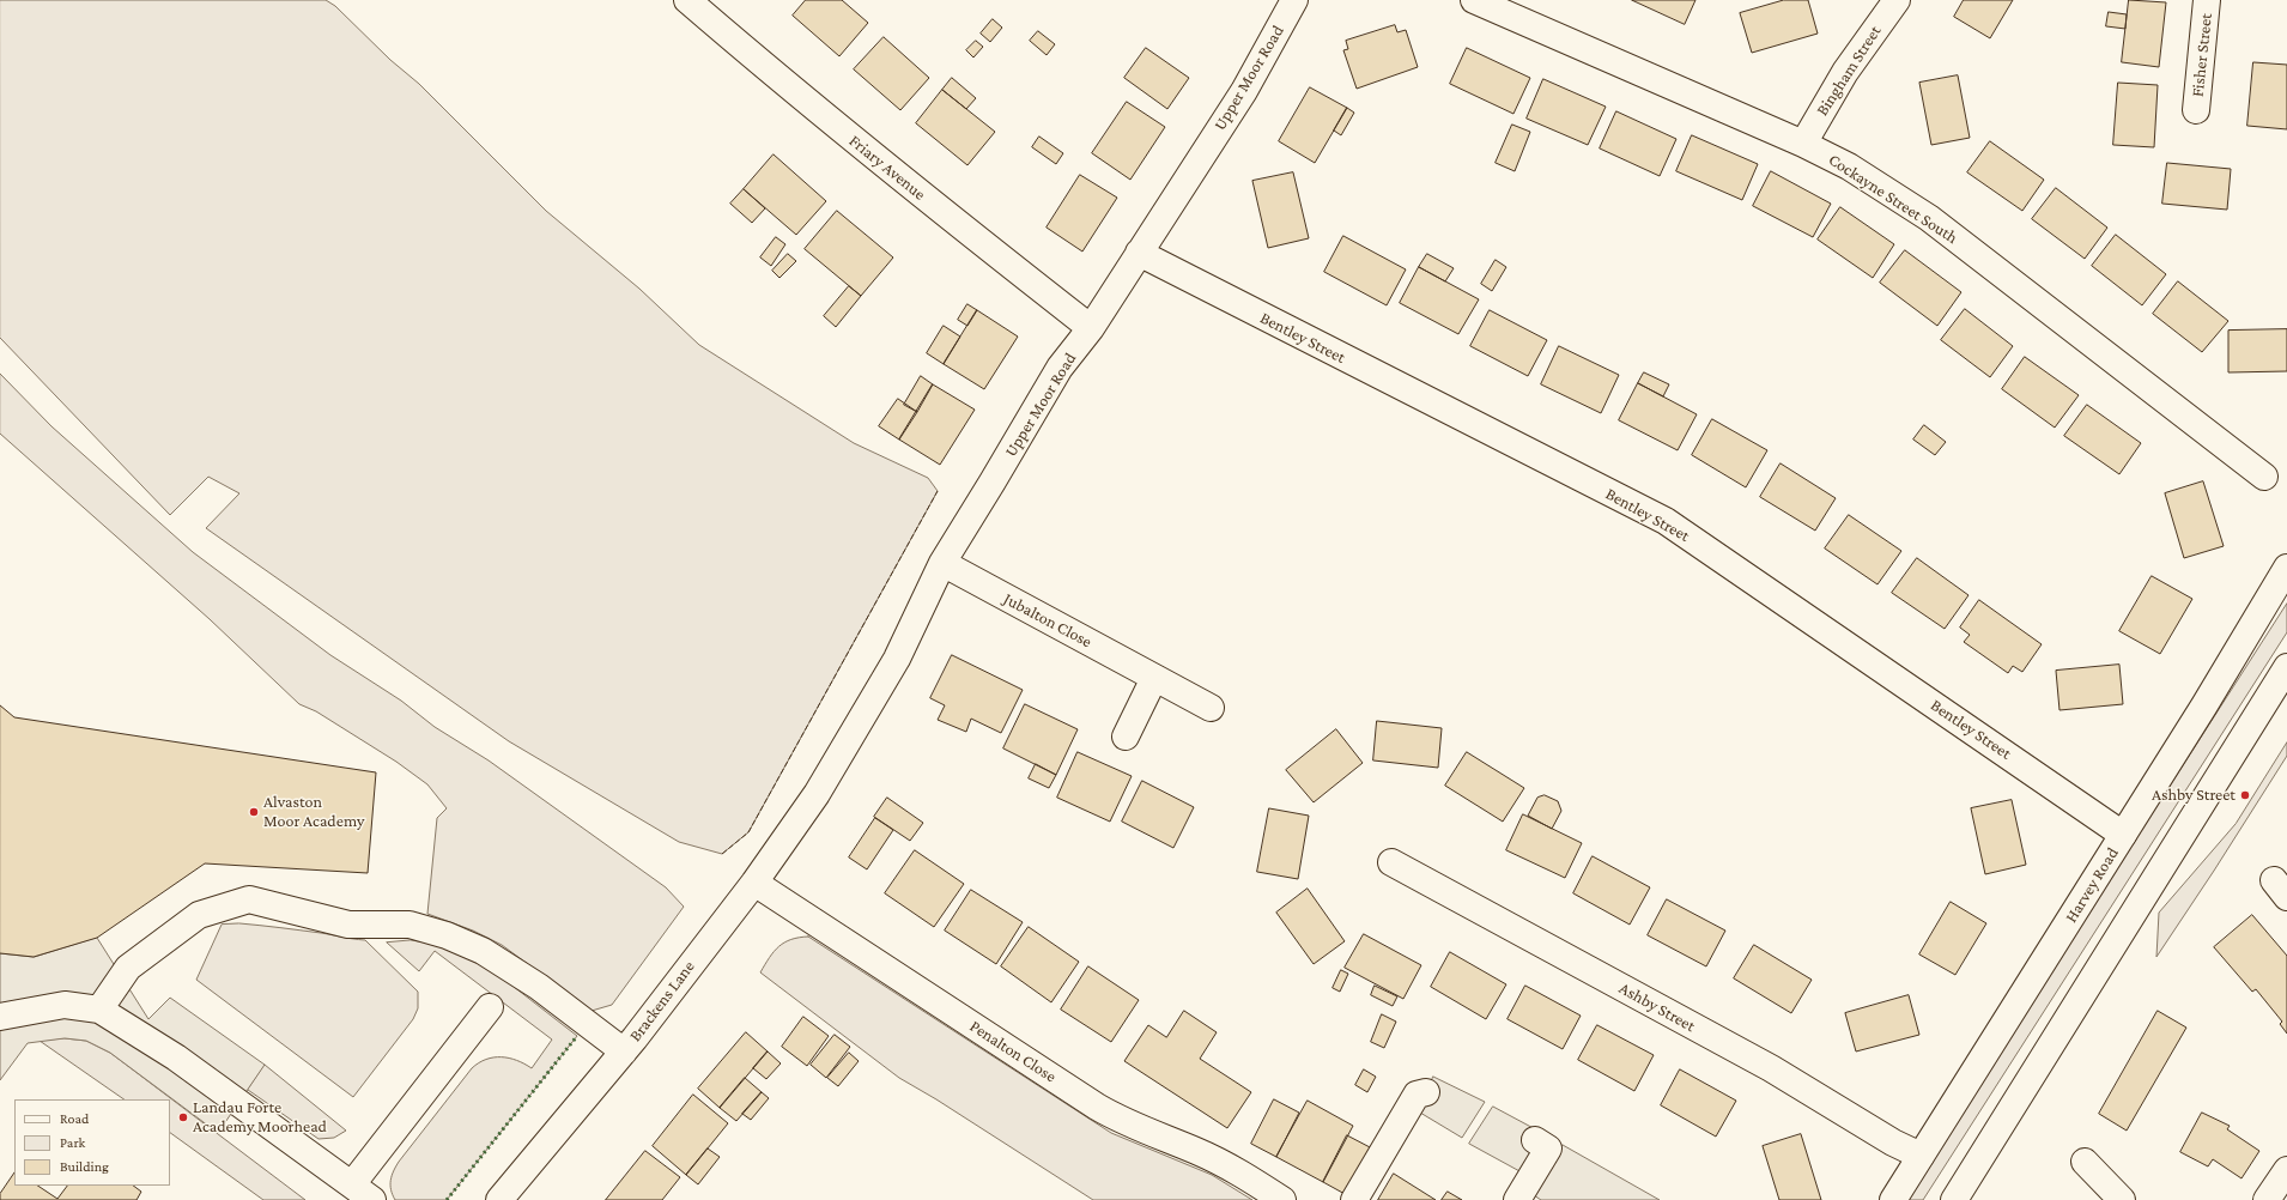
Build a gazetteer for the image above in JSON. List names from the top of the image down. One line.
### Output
{"streets":{"main road":["Fisher Street","Bingham Street","Upper Moor Road","Friary Avenue","Cockayne Street South","Bentley Street","Jubalton Close","Harvey Road","Brackens Lane","Ashby Street","Penalton Close"]},"crossings":[["Bingham Street","Cockayne Street South"],["Upper Moor Road","Friary Avenue"],["Upper Moor Road","Bentley Street"],["Upper Moor Road","Jubalton Close"],["Upper Moor Road","Brackens Lane"],["Bentley Street","Harvey Road"],["Harvey Road","Ashby Street"],["Brackens Lane","Penalton Close"]],"places":["Ashby Street","Alvaston Moor Academy","Landau Forte Academy Moorhead"],"legend":["Road","Park","Building"]}
